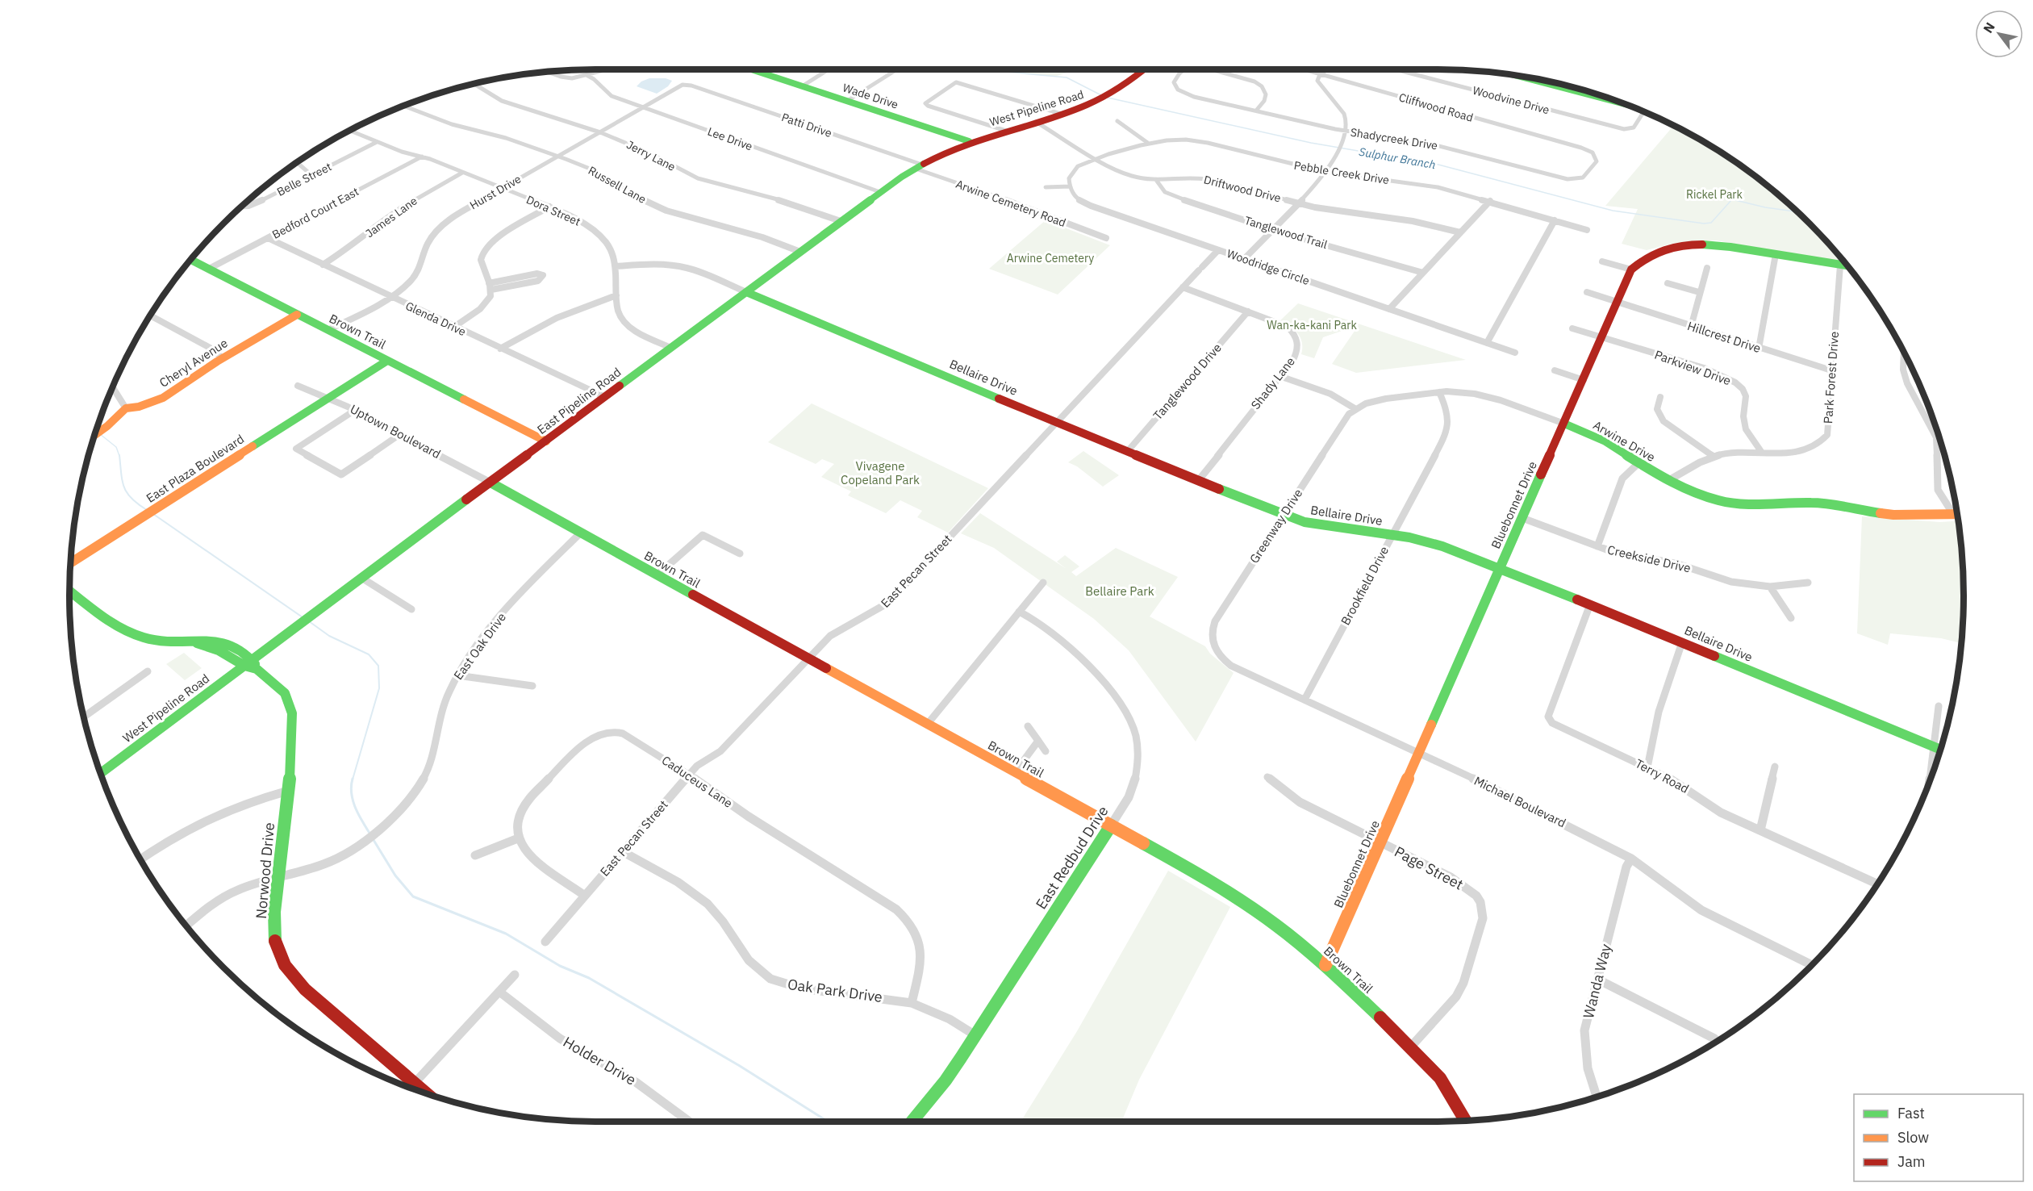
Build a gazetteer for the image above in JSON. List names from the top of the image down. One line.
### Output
{"streets":{"street":["Wade Drive","Woodvine Drive","Cliffwood Road","West Pipeline Road","Patti Drive","Lee Drive","Shadycreek Drive","Jerry Lane","Pebble Creek Drive","Belle Street","Russell Lane","Driftwood Drive","Hurst Drive","Arwine Cemetery Road","Dora Street","Bedford Court East","James Lane","Tanglewood Trail","Woodridge Circle","Glenda Drive","Brown Trail","Hillcrest Drive","Cheryl Avenue","Parkview Drive","Bellaire Drive","Park Forest Drive","Tanglewood Drive","Shady Lane","East Pipeline Road","Uptown Boulevard","Arwine Drive","East Plaza Boulevard","Bluebonnet Drive","Greenway Drive","Creekside Drive","East Pecan Street","Brookfield Drive","East Oak Drive","Terry Road","Caduceus Lane","Michael Boulevard","East Redbud Drive","Page Street","Norwood Drive","Wanda Way","Oak Park Drive","Holder Drive"]},"crossings":[["Wade Drive","West Pipeline Road"],["Cliffwood Road","Shadycreek Drive"],["West Pipeline Road","Patti Drive"],["West Pipeline Road","Driftwood Drive"],["West Pipeline Road","Arwine Cemetery Road"],["West Pipeline Road","East Pipeline Road"],["West Pipeline Road","Norwood Drive"],["Patti Drive","Hurst Drive"],["Patti Drive","Arwine Cemetery Road"],["Patti Drive","East Pipeline Road"],["Lee Drive","Hurst Drive"],["Lee Drive","East Pipeline Road"],["Jerry Lane","Hurst Drive"],["Jerry Lane","East Pipeline Road"],["Pebble Creek Drive","Driftwood Drive"],["Belle Street","Dora Street"],["Russell Lane","Hurst Drive"],["Russell Lane","East Pipeline Road"],["Driftwood Drive","Tanglewood Trail"],["Hurst Drive","Dora Street"],["Hurst Drive","Glenda Drive"],["Hurst Drive","Brown Trail"],["Arwine Cemetery Road","East Pipeline Road"],["Dora Street","Bedford Court East"],["Dora Street","James Lane"],["Dora Street","East Pipeline Road"],["Bedford Court East","Glenda Drive"],["Bedford Court East","Brown Trail"],["James Lane","Glenda Drive"],["Woodridge Circle","East Pecan Street"],["Glenda Drive","East Pipeline Road"],["Brown Trail","Cheryl Avenue"],["Brown Trail","East Pipeline Road"],["Brown Trail","Uptown Boulevard"],["Brown Trail","East Plaza Boulevard"],["Brown Trail","Bluebonnet Drive"],["Brown Trail","East Pecan Street"],["Brown Trail","East Oak Drive"],["Brown Trail","East Redbud Drive"],["Brown Trail","Page Street"],["Hillcrest Drive","Park Forest Drive"],["Hillcrest Drive","Bluebonnet Drive"],["Parkview Drive","Park Forest Drive"],["Parkview Drive","Bluebonnet Drive"],["Bellaire Drive","Tanglewood Drive"],["Bellaire Drive","Shady Lane"],["Bellaire Drive","East Pipeline Road"],["Bellaire Drive","Bluebonnet Drive"],["Bellaire Drive","Greenway Drive"],["Bellaire Drive","East Pecan Street"],["Bellaire Drive","Brookfield Drive"],["Bellaire Drive","Terry Road"],["Park Forest Drive","Arwine Drive"],["Park Forest Drive","Bluebonnet Drive"],["Tanglewood Drive","Shady Lane"],["Shady Lane","East Pecan Street"],["East Pipeline Road","Uptown Boulevard"],["East Pipeline Road","Norwood Drive"],["Uptown Boulevard","East Plaza Boulevard"],["Arwine Drive","Bluebonnet Drive"],["Arwine Drive","Greenway Drive"],["Arwine Drive","Brookfield Drive"],["Bluebonnet Drive","Creekside Drive"],["Bluebonnet Drive","Michael Boulevard"],["Bluebonnet Drive","Page Street"],["Greenway Drive","Michael Boulevard"],["East Pecan Street","Caduceus Lane"],["East Pecan Street","Oak Park Drive"],["Brookfield Drive","Michael Boulevard"],["East Oak Drive","Norwood Drive"],["Caduceus Lane","Oak Park Drive"],["Michael Boulevard","Wanda Way"],["East Redbud Drive","Oak Park Drive"]],"water":["Sulphur Branch"],"parks":["Rickel Park","Arwine Cemetery","Wan-ka-kani Park","Vivagene Copeland Park","Bellaire Park"],"legend":["Fast","Slow","Jam"],"north":"top left"}
